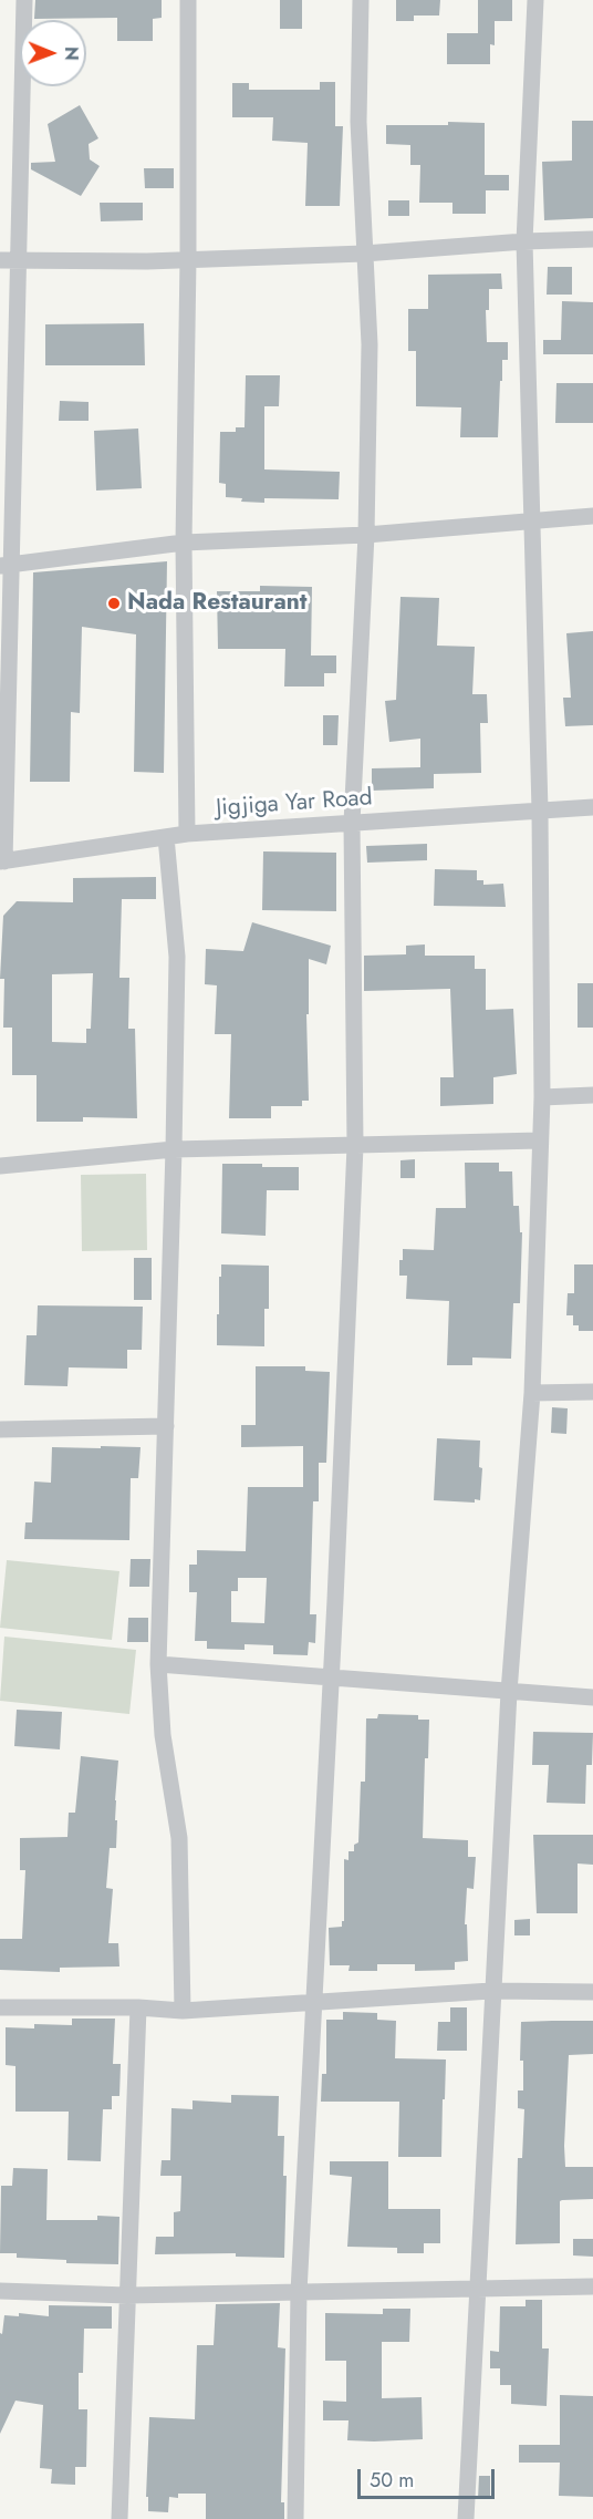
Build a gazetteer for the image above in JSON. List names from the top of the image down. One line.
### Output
{"streets":{"street":["Jigjiga Yar Road"]},"places":["Nada Restaurant"],"scale_bar":"50 m","north":"right"}
